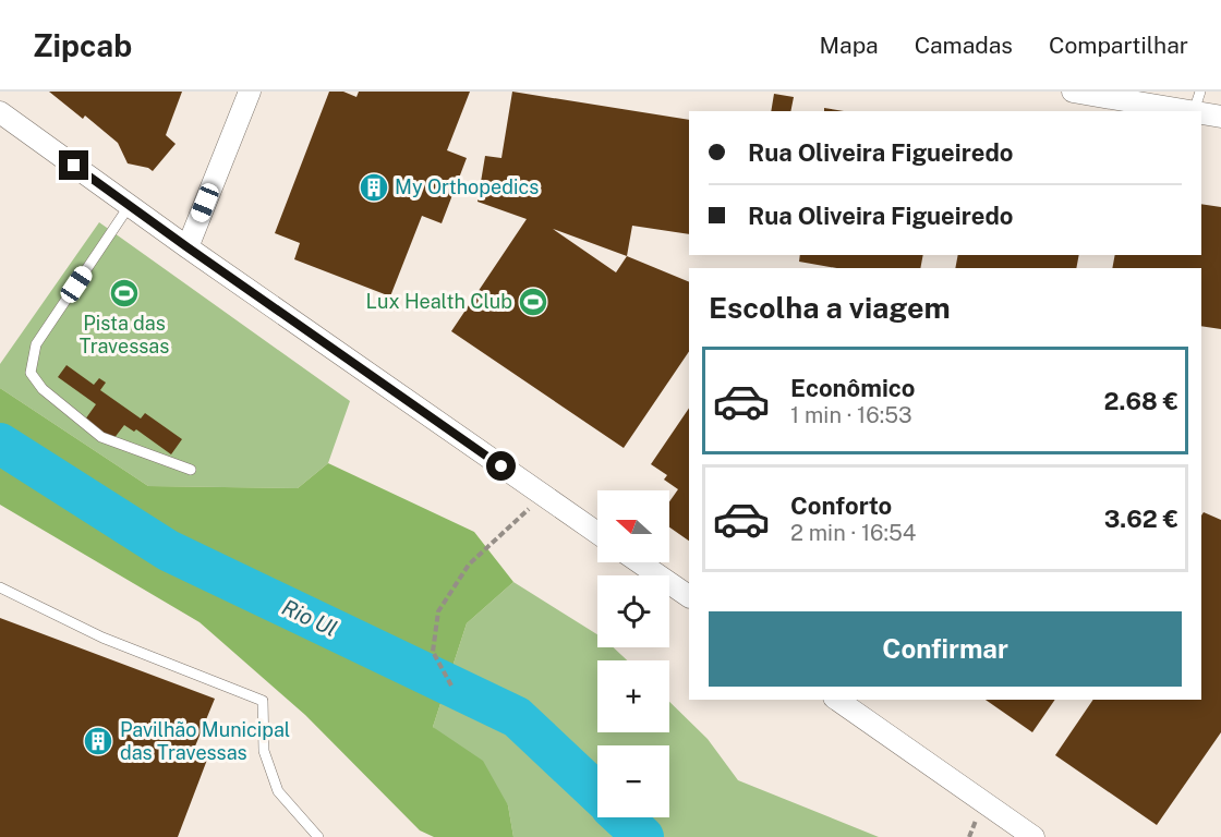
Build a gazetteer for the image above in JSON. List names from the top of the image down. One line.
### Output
{"water":["Rio Ul"],"places":{"building":["My Orthopedics","Pavilhão Municipal das Travessas"],"sports":["Pista das Travessas","Lux Health Club"]},"north":"left","page":{"header":"Zipcab","nav":["Mapa","Camadas","Compartilhar"],"banner":["Rua Oliveira Figueiredo","Rua Oliveira Figueiredo"],"heading":"Escolha a viagem","list":[{"name":"Econômico","note":"1 min · 16:53","value":"2.68 €"},{"name":"Conforto","note":"2 min · 16:54","value":"3.62 €"}],"map_buttons":["+","−"],"buttons":"Confirmar"}}
